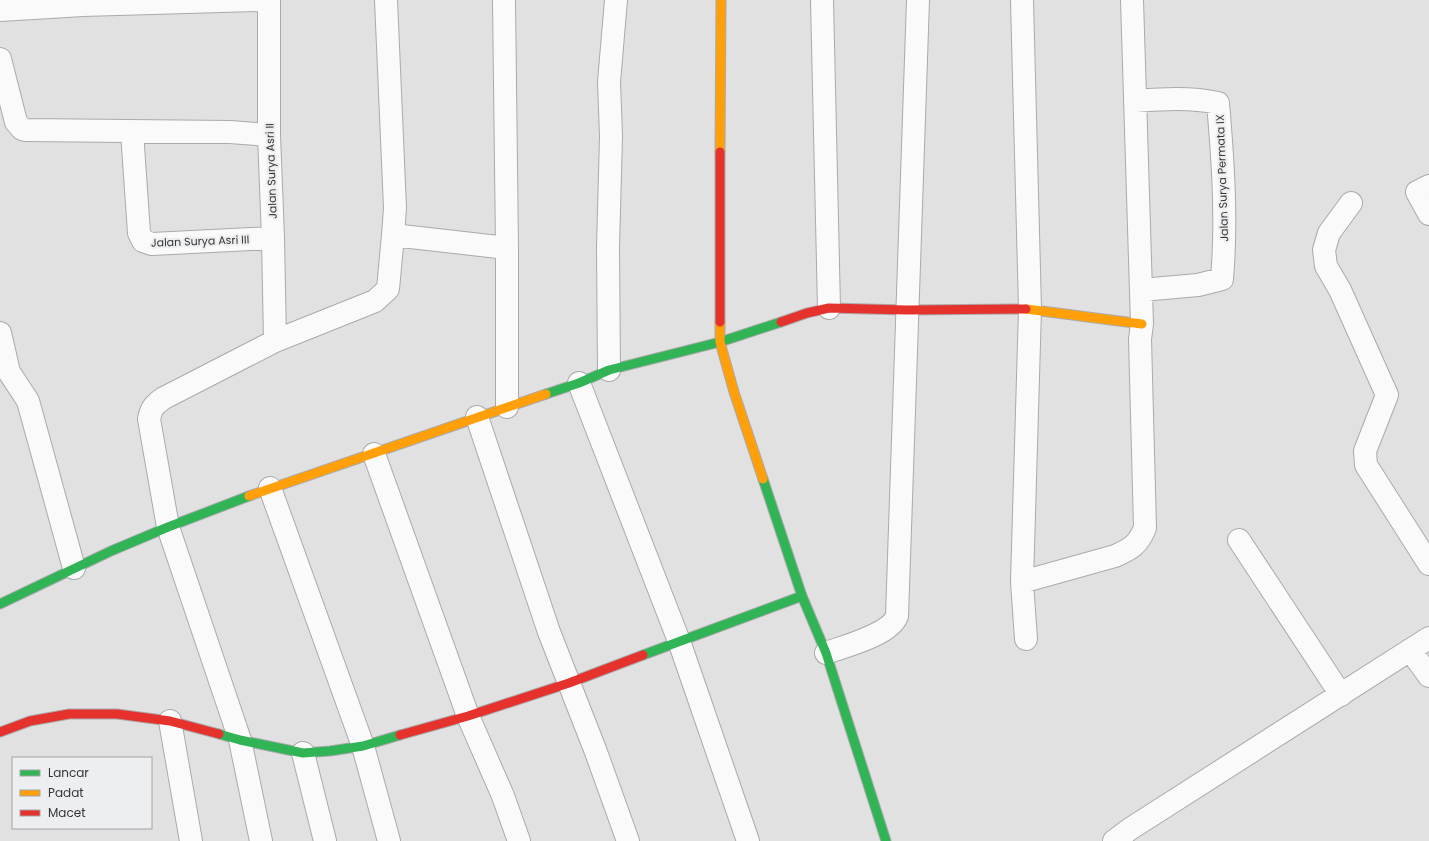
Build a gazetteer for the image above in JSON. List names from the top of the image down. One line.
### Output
{"streets":{"street":["Jalan Surya Asri II","Jalan Surya Permata IX","Jalan Surya Asri III"]},"crossings":[["Jalan Surya Asri II","Jalan Surya Asri III"]],"legend":["Lancar","Padat","Macet"]}
